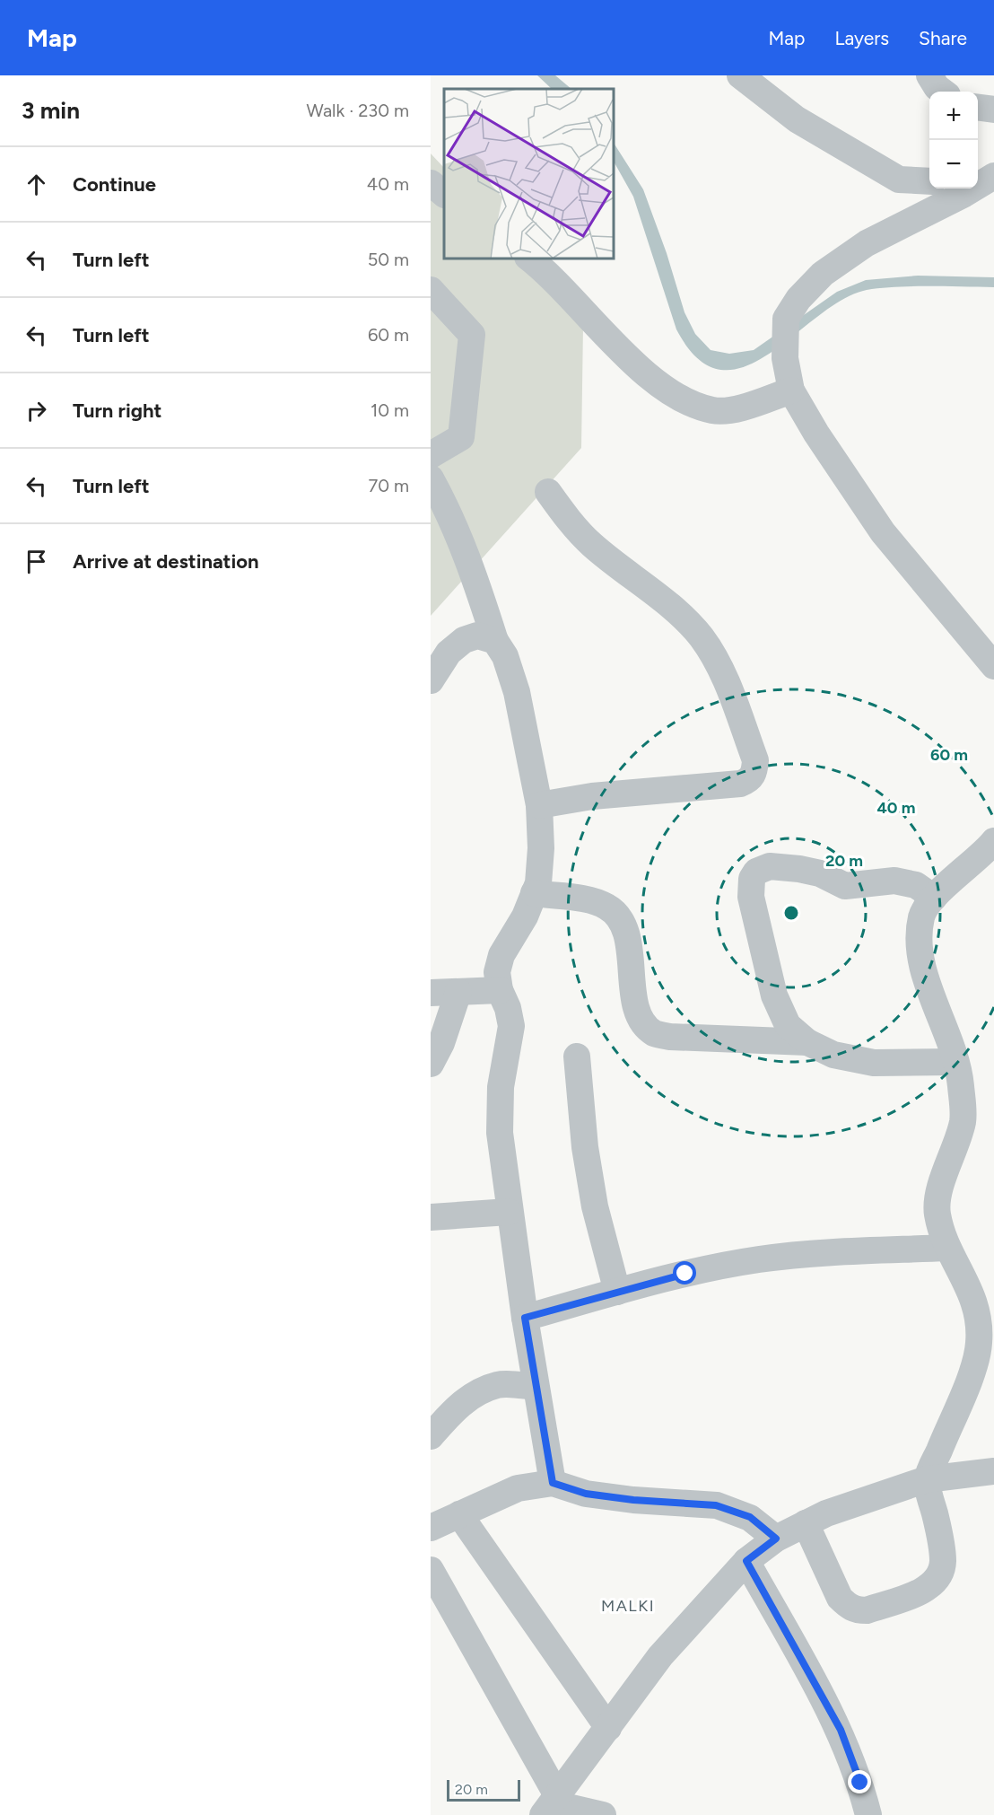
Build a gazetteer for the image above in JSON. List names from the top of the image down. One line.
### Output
{"districts":["MALKI"],"scale_bar":"20 m","page":{"header":"Map","nav":["Map","Layers","Share"],"heading":["3 min","Walk · 230 m"],"map_buttons":["+","−"],"list":[["Continue","40 m"],["Turn left","50 m"],["Turn left","60 m"],["Turn right","10 m"],["Turn left","70 m"],"Arrive at destination"],"scale":"20 m"},"rings":["60 m","40 m","20 m"]}
